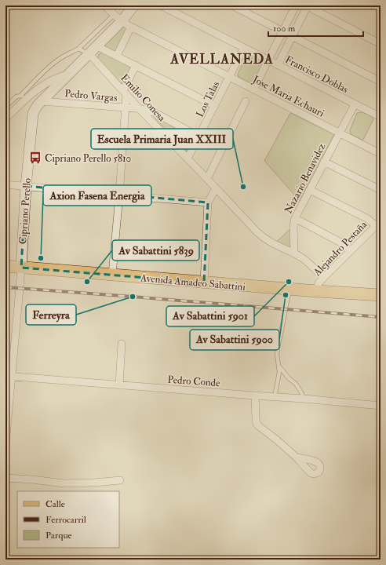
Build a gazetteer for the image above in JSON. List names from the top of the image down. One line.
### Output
{"streets":{"main road":["Cipriano Perello","Avenida Amadeo Sabattini"],"street":["Francisco Doblas","Pedro Vargas","Jose Maria Echauri","Emilio Conesa","Los Talas","Nazario Benavidez","Alejandro Pestaña","Pedro Conde"]},"crossings":[["Francisco Doblas","Los Talas"],["Francisco Doblas","Nazario Benavidez"],["Pedro Vargas","Emilio Conesa"],["Pedro Vargas","Los Talas"],["Pedro Vargas","Cipriano Perello"],["Jose Maria Echauri","Los Talas"],["Jose Maria Echauri","Nazario Benavidez"],["Jose Maria Echauri","Cipriano Perello"],["Emilio Conesa","Los Talas"],["Emilio Conesa","Nazario Benavidez"],["Emilio Conesa","Cipriano Perello"],["Emilio Conesa","Alejandro Pestaña"],["Cipriano Perello","Avenida Amadeo Sabattini"],["Alejandro Pestaña","Avenida Amadeo Sabattini"]],"districts":["AVELLANEDA"],"places":{"bus stop":["Cipriano Perello 5810"],"other":["Escuela Primaria Juan XXIII","Axion Fasena Energia","Av Sabattini 5839","Av Sabattini 5901","Av Sabattini 5900","Ferreyra"]},"legend":["Calle","Ferrocarril","Parque"],"scale_bar":"100 m"}
